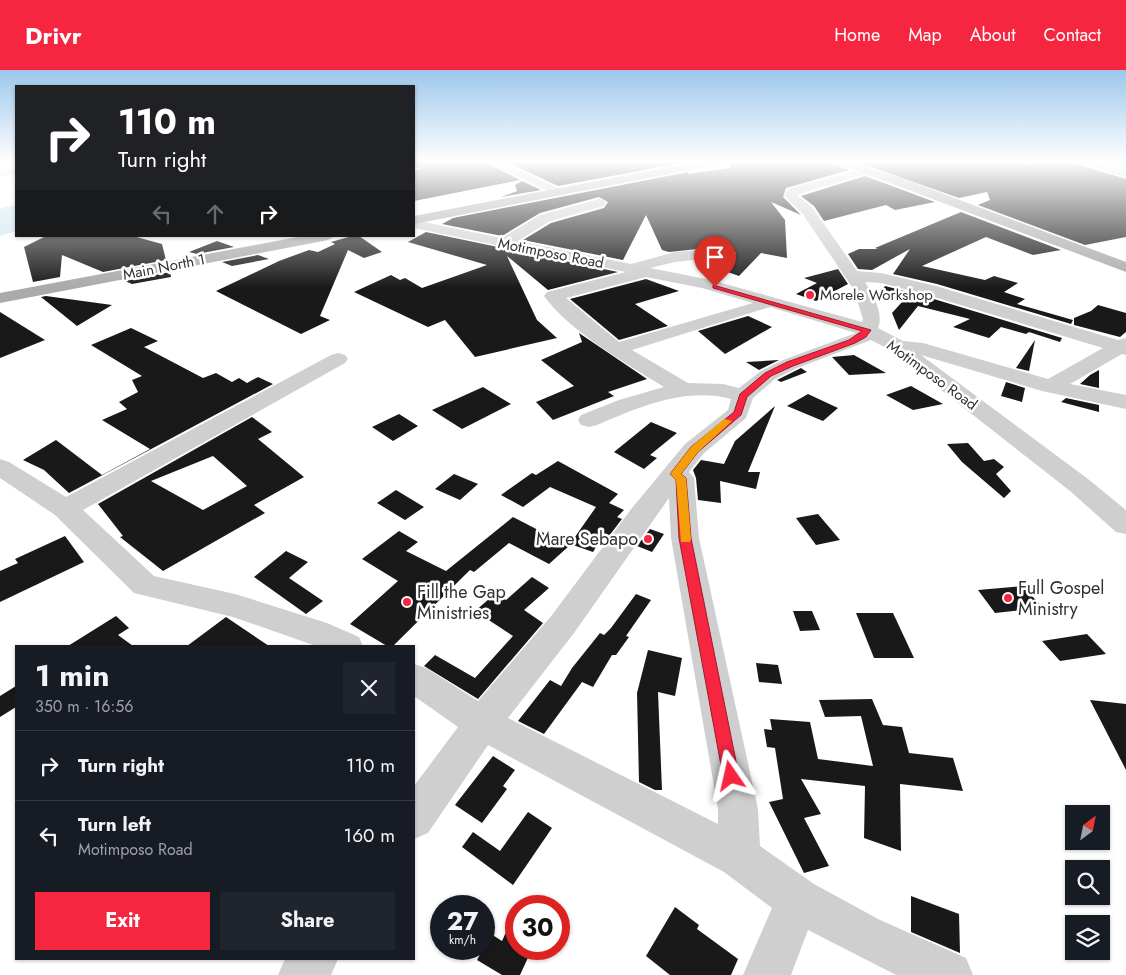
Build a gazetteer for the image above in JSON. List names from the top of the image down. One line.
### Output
{"streets":{"main road":["Main North 1"],"street":["Motimposo Road"]},"places":["Morele Workshop","Mare Sebapo","Full Gospel Ministry","Fill the Gap Ministries"],"north":"top right","page":{"header":"Drivr","nav":["Home","Map","About","Contact"],"turn":["110 m","Turn right"],"heading":["1 min","350 m · 16:56"],"list":[{"name":"Turn right","value":"110 m"},{"name":"Turn left","note":"Motimposo Road","value":"160 m"}],"buttons":["Exit","Share"],"speed":"27 km/h","limit":"30"}}
